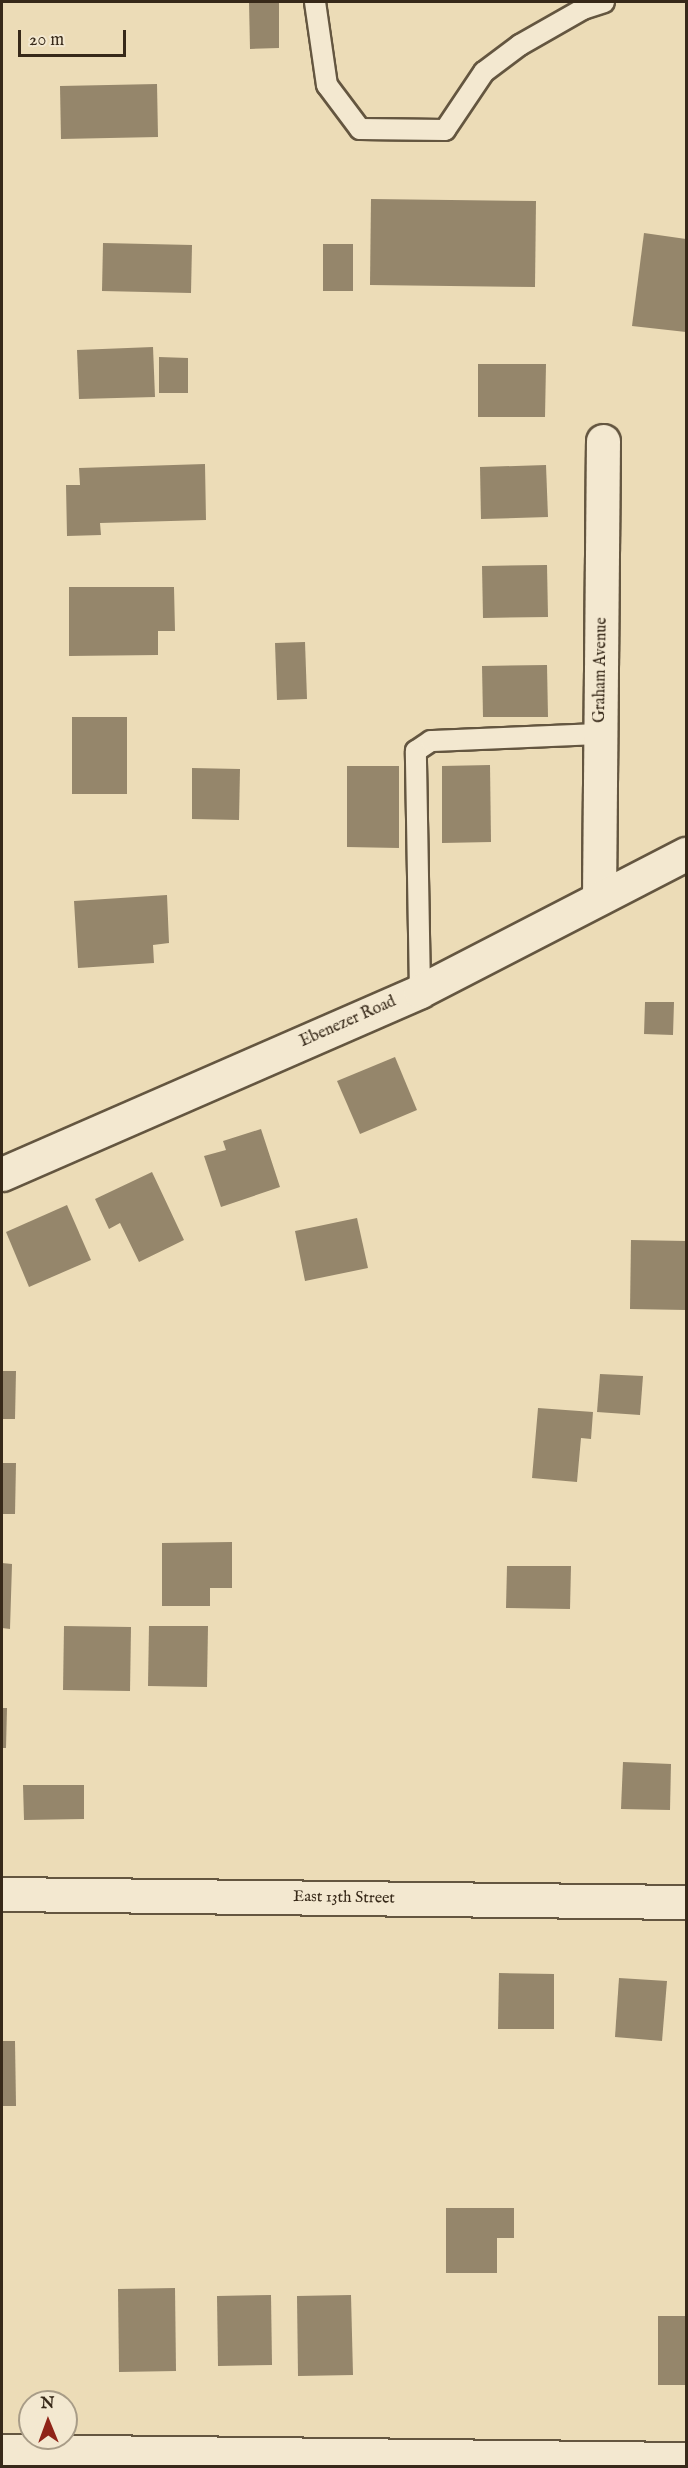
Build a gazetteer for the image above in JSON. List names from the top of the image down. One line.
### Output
{"streets":{"street":["Graham Avenue","Ebenezer Road","East 13th Street"]},"crossings":[["Graham Avenue","Ebenezer Road"]],"scale_bar":"20 m","north":"top"}
